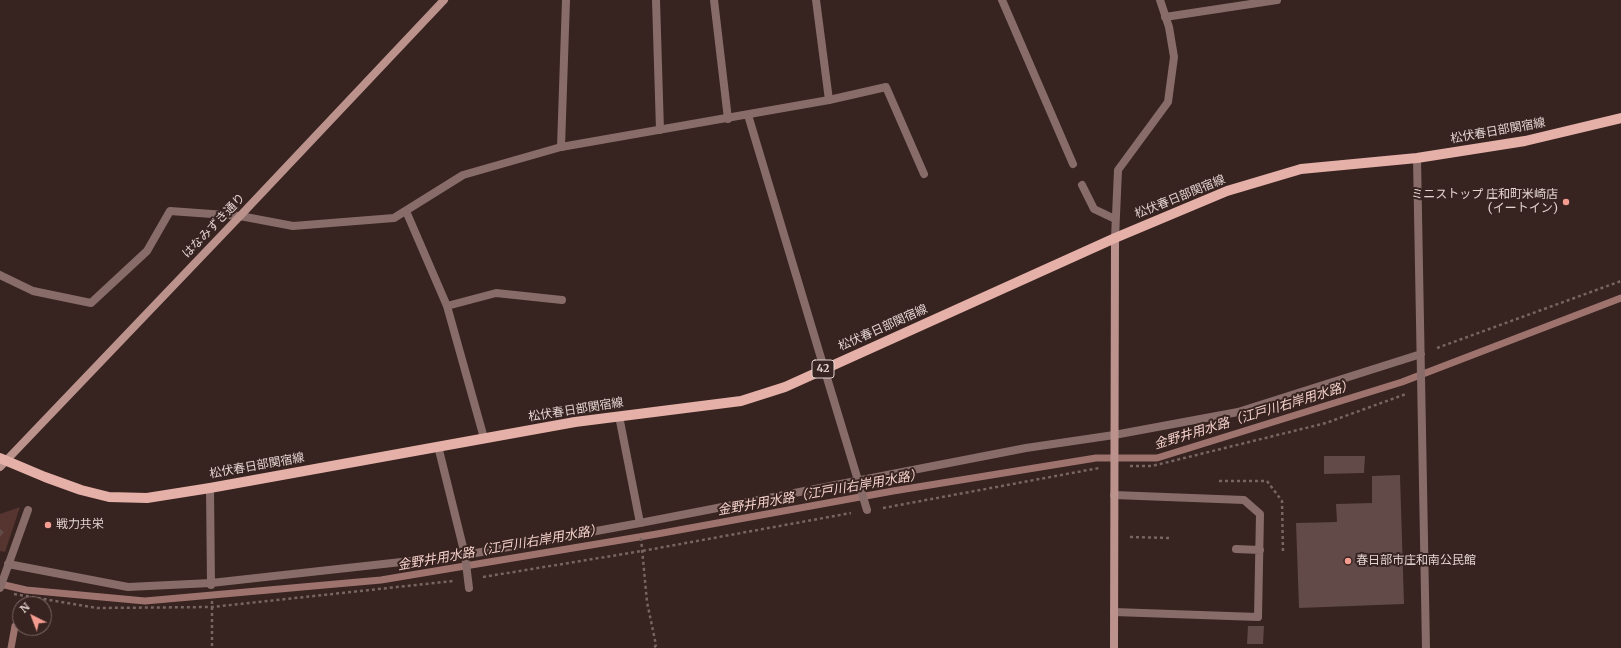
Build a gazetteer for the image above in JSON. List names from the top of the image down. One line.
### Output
{"streets":{"main road":["松伏春日部関宿線","42"],"street":["はなみずき通り"]},"crossings":[["松伏春日部関宿線","はなみずき通り"]],"water":["金野井用水路（江戸川右岸用水路）"],"places":["ミニストップ 庄和町米崎店 (イートイン)","戦力共栄","春日部市庄和南公民館"],"north":"top left"}
